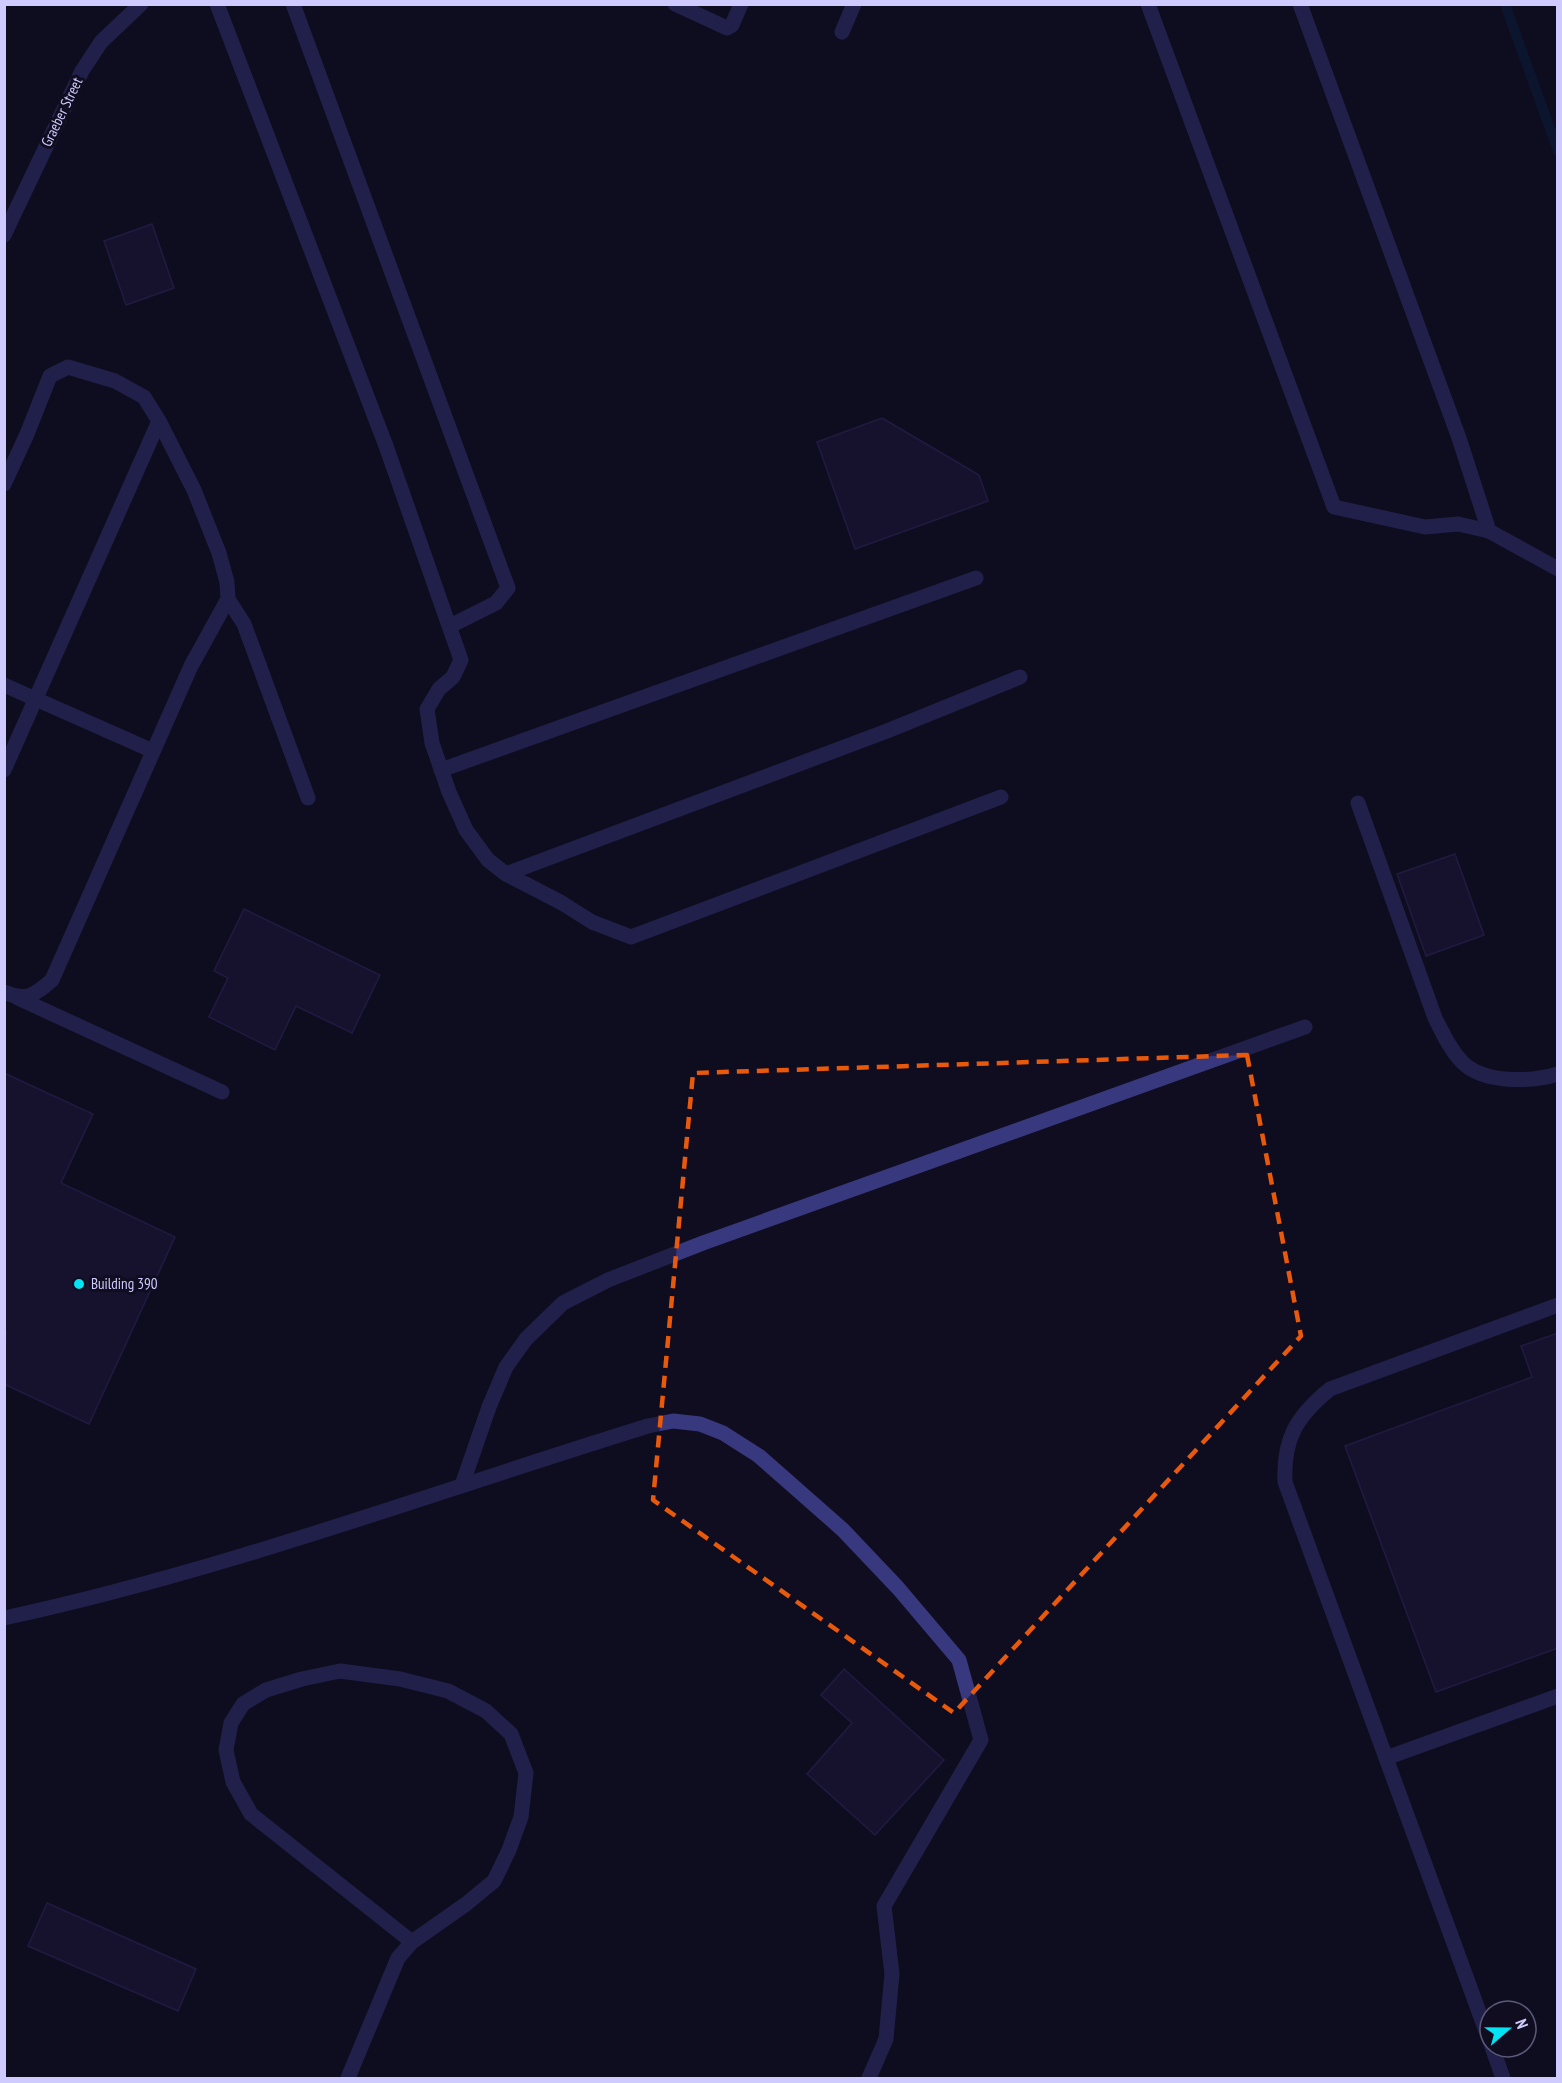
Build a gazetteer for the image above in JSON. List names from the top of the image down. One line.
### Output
{"streets":{"street":["Graeber Street"]},"places":["Building 390"],"north":"right"}
